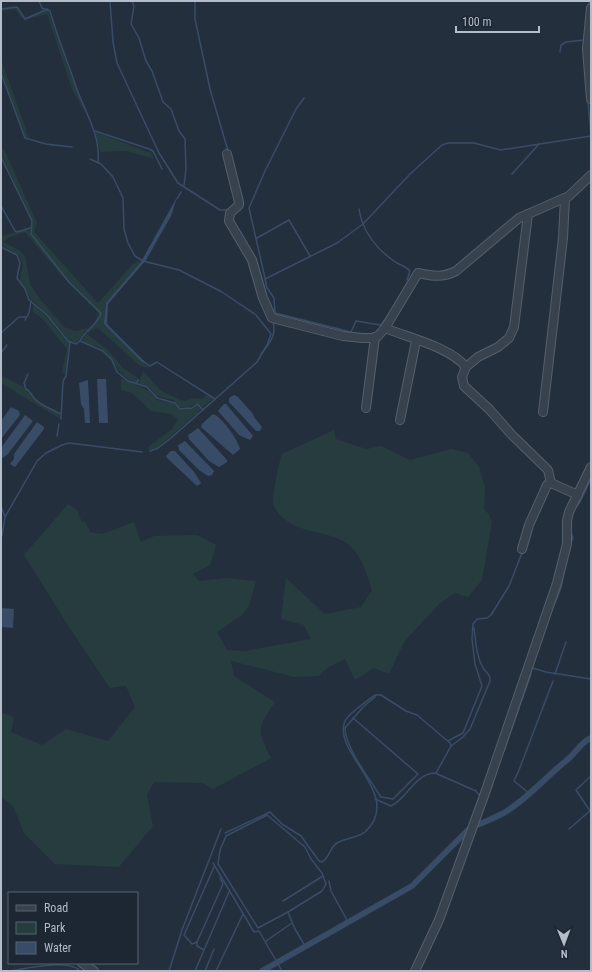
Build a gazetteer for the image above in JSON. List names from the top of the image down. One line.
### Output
{"legend":["Road","Park","Water"],"scale_bar":"100 m","north":"bottom"}
